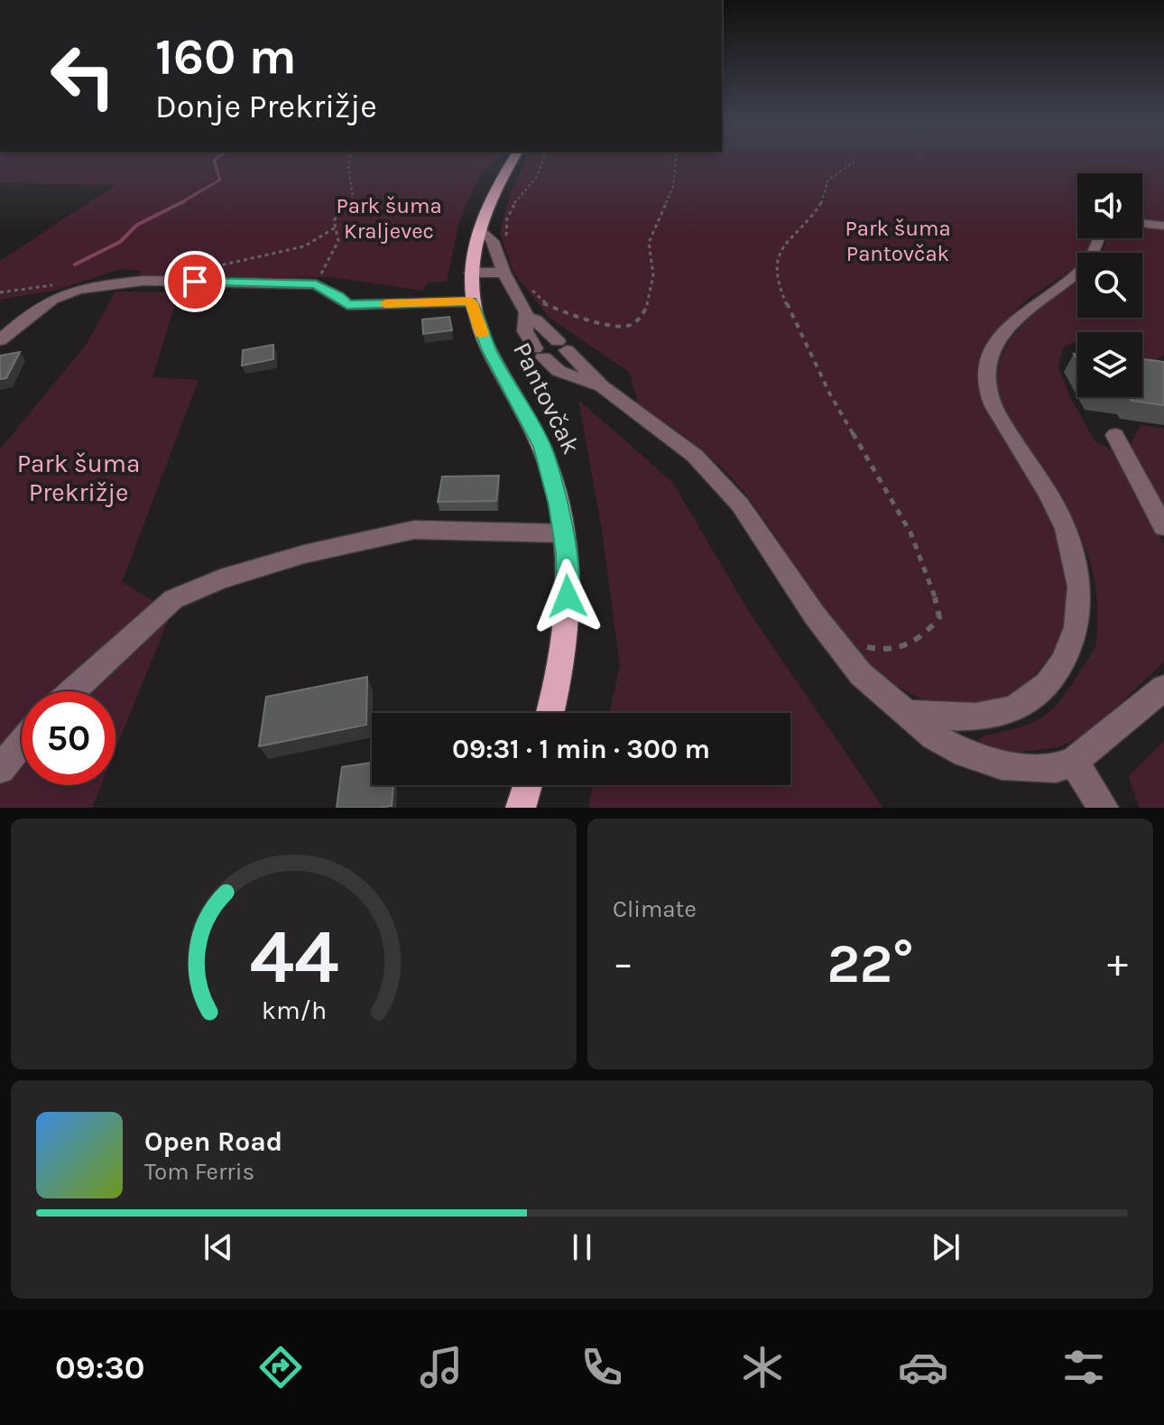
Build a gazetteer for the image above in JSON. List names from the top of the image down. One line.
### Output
{"streets":{"main road":["Pantovčak"]},"parks":["Park šuma Kraljevec","Park šuma Pantovčak","Park šuma Prekrižje"],"page":{"turn":["160 m","Donje Prekrižje"],"limit":"50","trip":"09:31 · 1 min · 300 m","tile":"Climate","heat":["−","22°","+"],"song":["Open Road","Tom Ferris"],"tabs":"09:30","gauge":["44","km/h"]}}
